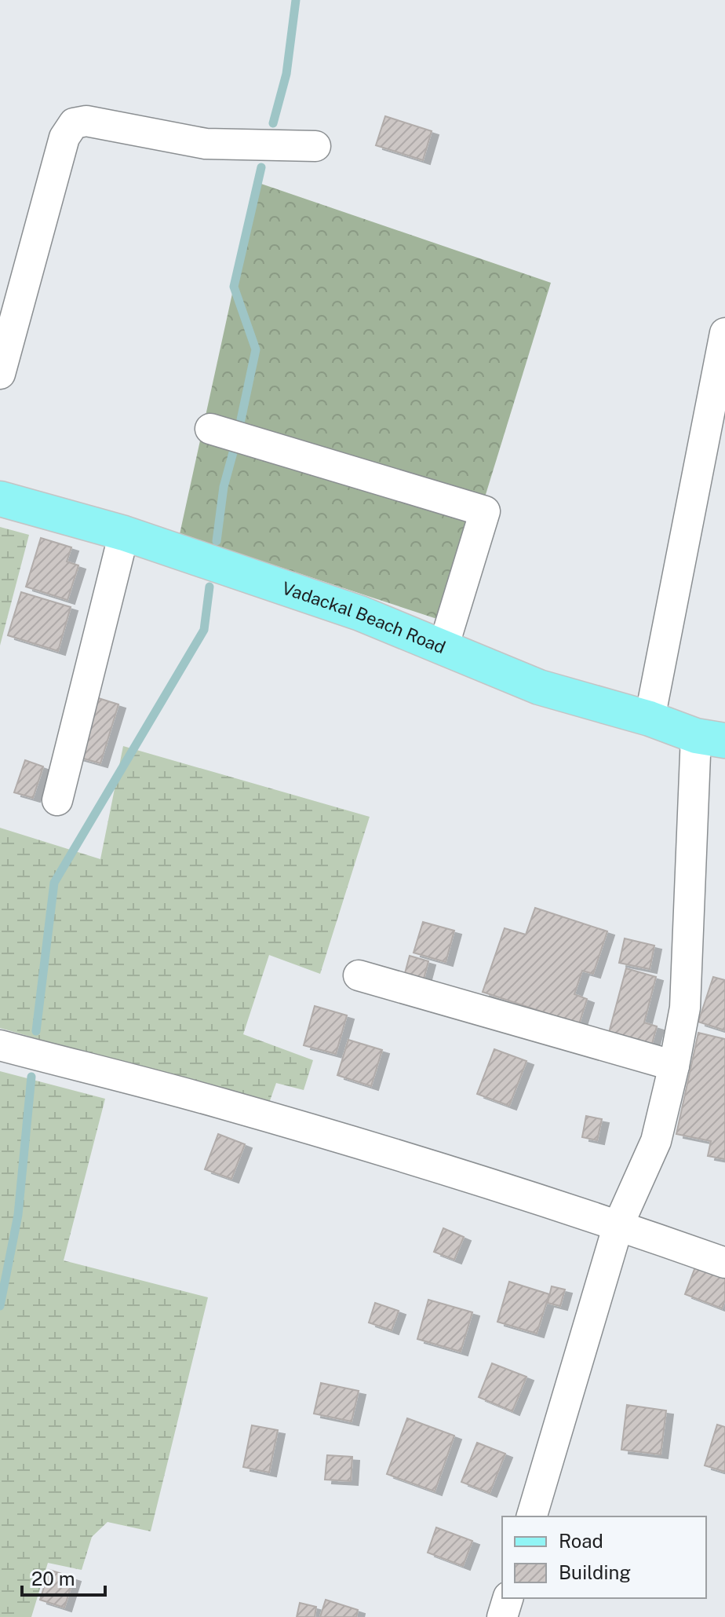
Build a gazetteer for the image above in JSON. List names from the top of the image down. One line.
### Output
{"streets":{"main road":["Vadackal Beach Road"]},"legend":["Road","Building"],"scale_bar":"20 m"}
